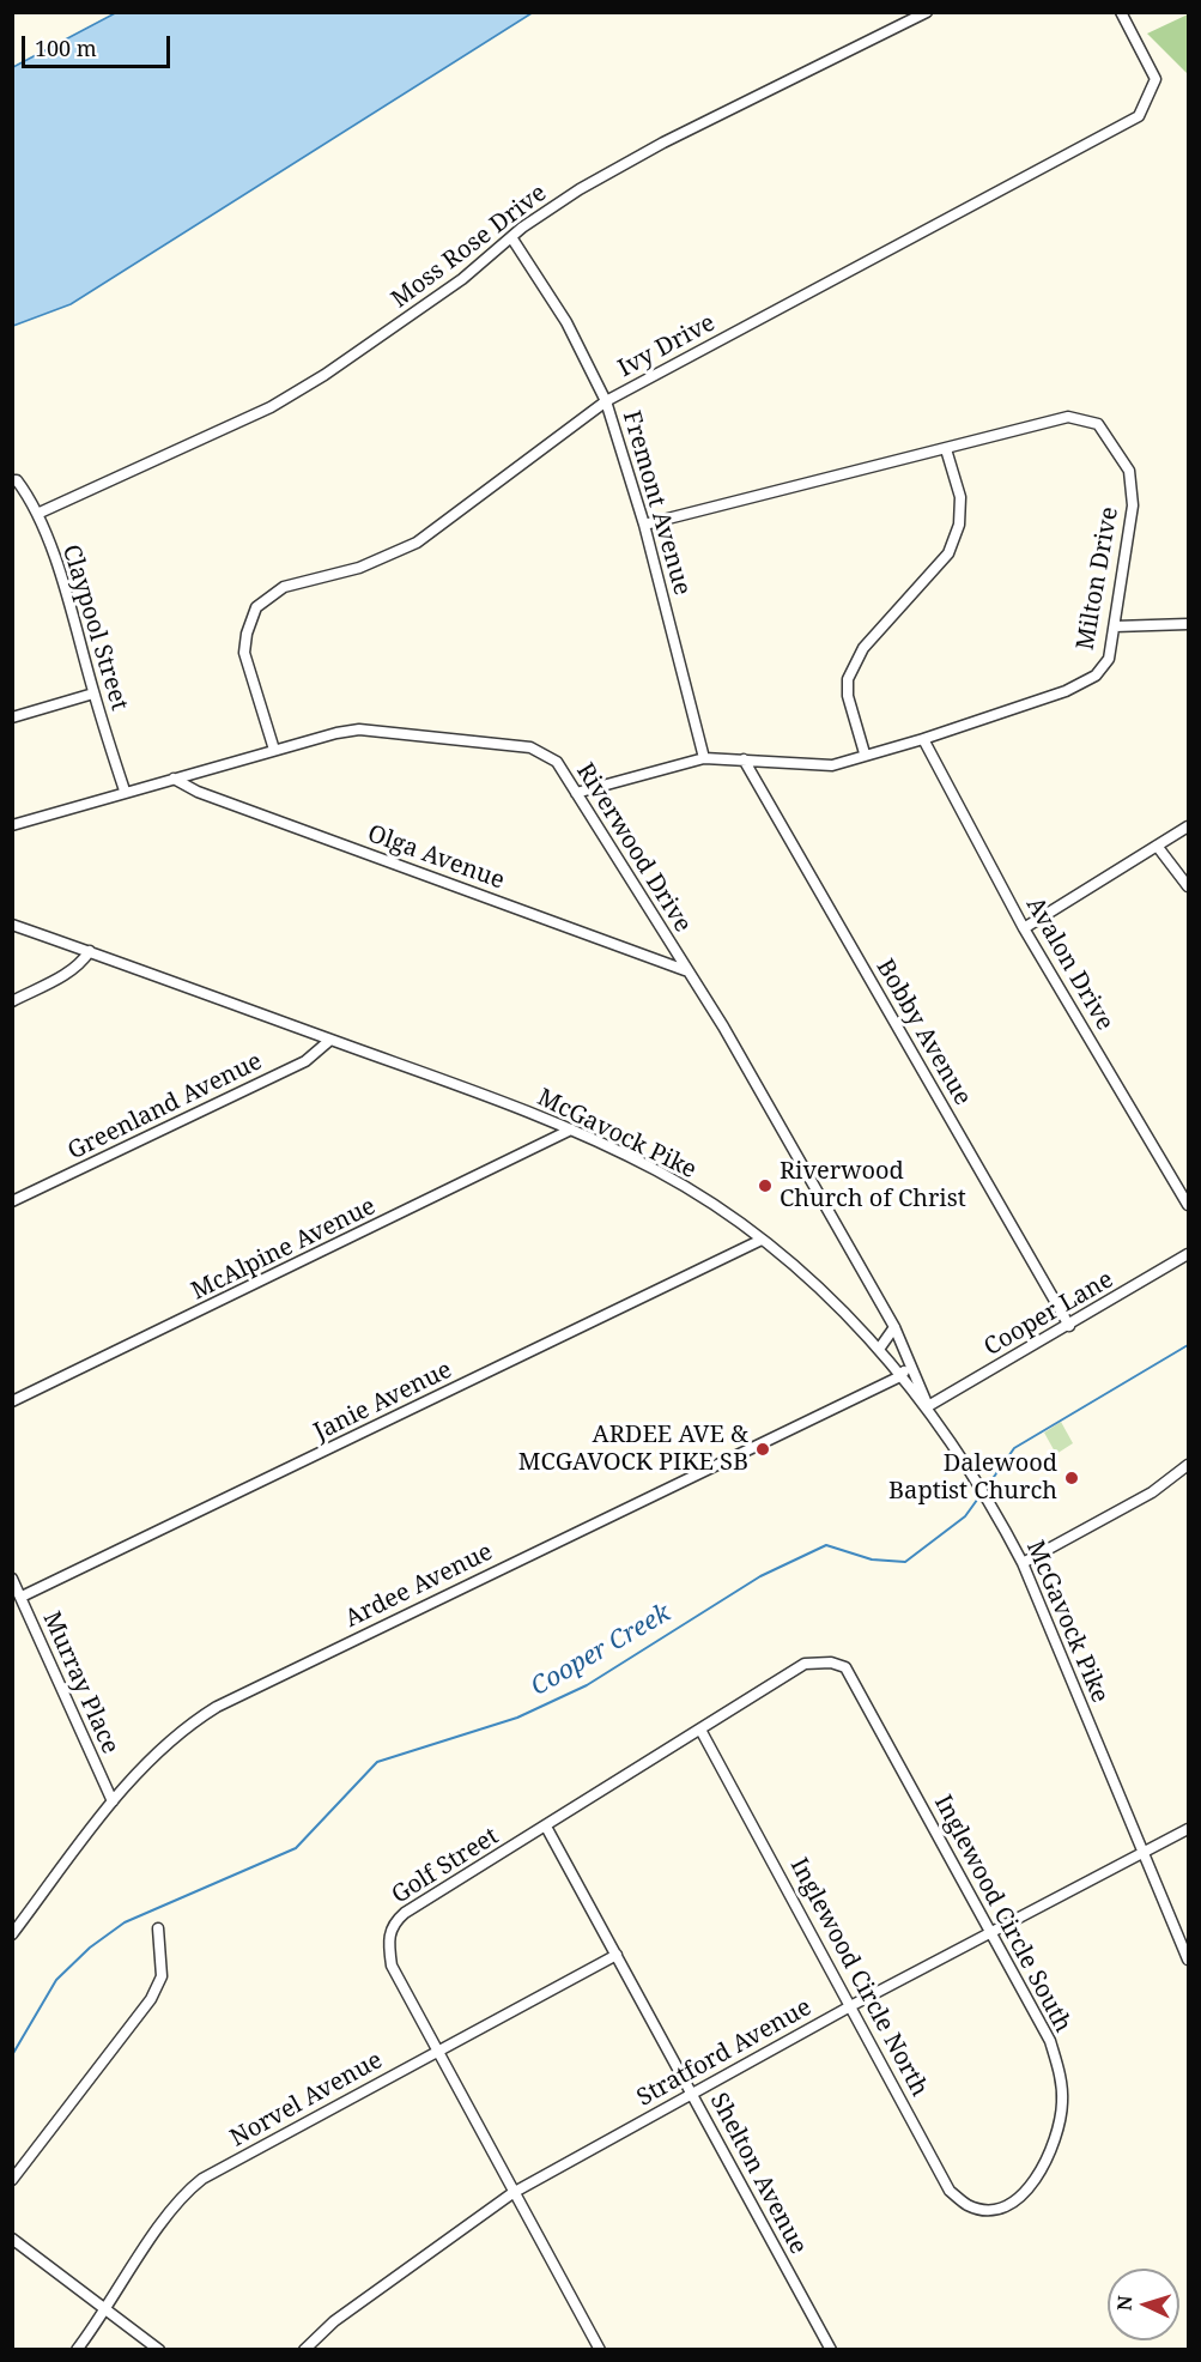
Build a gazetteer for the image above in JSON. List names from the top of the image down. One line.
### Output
{"streets":{"street":["Moss Rose Drive","Ivy Drive","Fremont Avenue","Milton Drive","Claypool Street","Riverwood Drive","Olga Avenue","Avalon Drive","Bobby Avenue","Greenland Avenue","McGavock Pike","McAlpine Avenue","Cooper Lane","Janie Avenue","Ardee Avenue","Murray Place","Golf Street","Inglewood Circle South","Inglewood Circle North","Stratford Avenue","Norvel Avenue","Shelton Avenue"]},"crossings":[["Moss Rose Drive","Fremont Avenue"],["Moss Rose Drive","Claypool Street"],["Ivy Drive","Fremont Avenue"],["Ivy Drive","Riverwood Drive"],["Fremont Avenue","Milton Drive"],["Milton Drive","Riverwood Drive"],["Milton Drive","Avalon Drive"],["Milton Drive","Bobby Avenue"],["Claypool Street","Riverwood Drive"],["Riverwood Drive","Olga Avenue"],["Riverwood Drive","McGavock Pike"],["Riverwood Drive","Cooper Lane"],["Riverwood Drive","Ardee Avenue"],["Bobby Avenue","Cooper Lane"],["Greenland Avenue","McGavock Pike"],["McGavock Pike","McAlpine Avenue"],["McGavock Pike","Cooper Lane"],["McGavock Pike","Janie Avenue"],["McGavock Pike","Ardee Avenue"],["McGavock Pike","Stratford Avenue"],["Janie Avenue","Murray Place"],["Ardee Avenue","Murray Place"],["Golf Street","Inglewood Circle South"],["Golf Street","Inglewood Circle North"],["Golf Street","Stratford Avenue"],["Golf Street","Norvel Avenue"],["Golf Street","Shelton Avenue"],["Inglewood Circle South","Inglewood Circle North"],["Inglewood Circle South","Stratford Avenue"],["Inglewood Circle North","Stratford Avenue"],["Stratford Avenue","Shelton Avenue"],["Norvel Avenue","Shelton Avenue"]],"water":["Cooper Creek"],"places":["Riverwood Church of Christ","ARDEE AVE & MCGAVOCK PIKE SB","Dalewood Baptist Church"],"scale_bar":"100 m","north":"left"}
